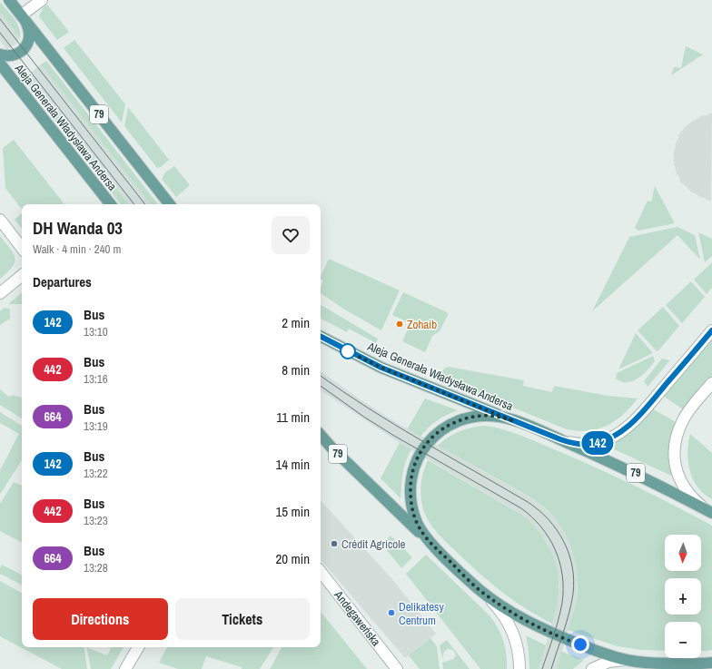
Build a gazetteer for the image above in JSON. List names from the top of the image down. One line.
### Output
{"streets":{"main road":["79","Aleja Generała Władysława Andersa"],"street":["Andegaweńska"]},"crossings":[["79","Aleja Generała Władysława Andersa"]],"places":["Zohaib","Crédit Agricole","Delikatesy Centrum"],"lines":["bus line 142"],"north":"bottom","page":{"on_map":"142","heading":[["DH Wanda 03","Walk · 4 min · 240 m"],"Departures"],"list":[{"mark":"142","name":"Bus","note":"13:10","value":"2 min"},{"mark":"442","name":"Bus","note":"13:16","value":"8 min"},{"mark":"664","name":"Bus","note":"13:19","value":"11 min"},{"mark":"142","name":"Bus","note":"13:22","value":"14 min"},{"mark":"442","name":"Bus","note":"13:23","value":"15 min"},{"mark":"664","name":"Bus","note":"13:28","value":"20 min"}],"map_buttons":["+","−"],"buttons":["Directions","Tickets"]}}
